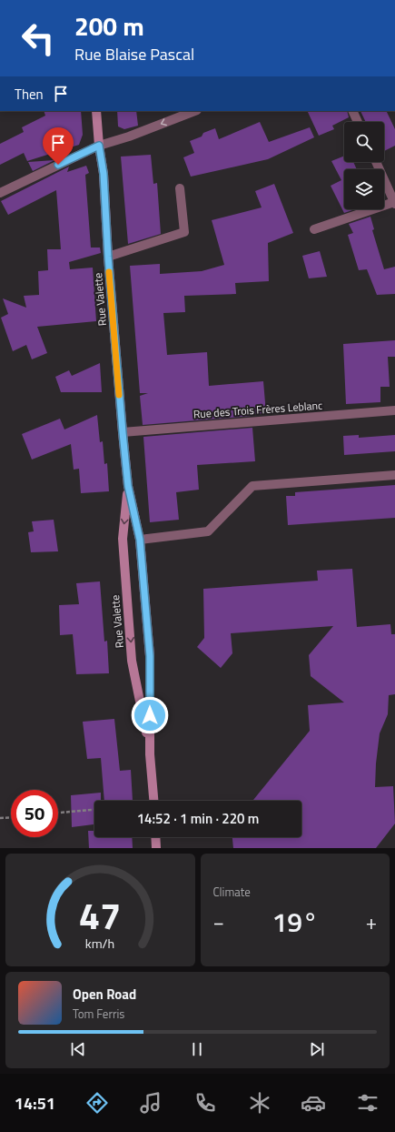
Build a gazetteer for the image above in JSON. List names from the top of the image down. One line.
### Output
{"streets":{"main road":["Rue Valette"],"street":["Rue des Trois Frères Leblanc"]},"crossings":[["Rue Valette","Rue des Trois Frères Leblanc"]],"page":{"turn":["200 m","Rue Blaise Pascal"],"then":"Then","limit":"50","trip":"14:52 · 1 min · 220 m","tile":"Climate","heat":["−","19°","+"],"song":["Open Road","Tom Ferris"],"tabs":"14:51","gauge":["47","km/h"]}}
